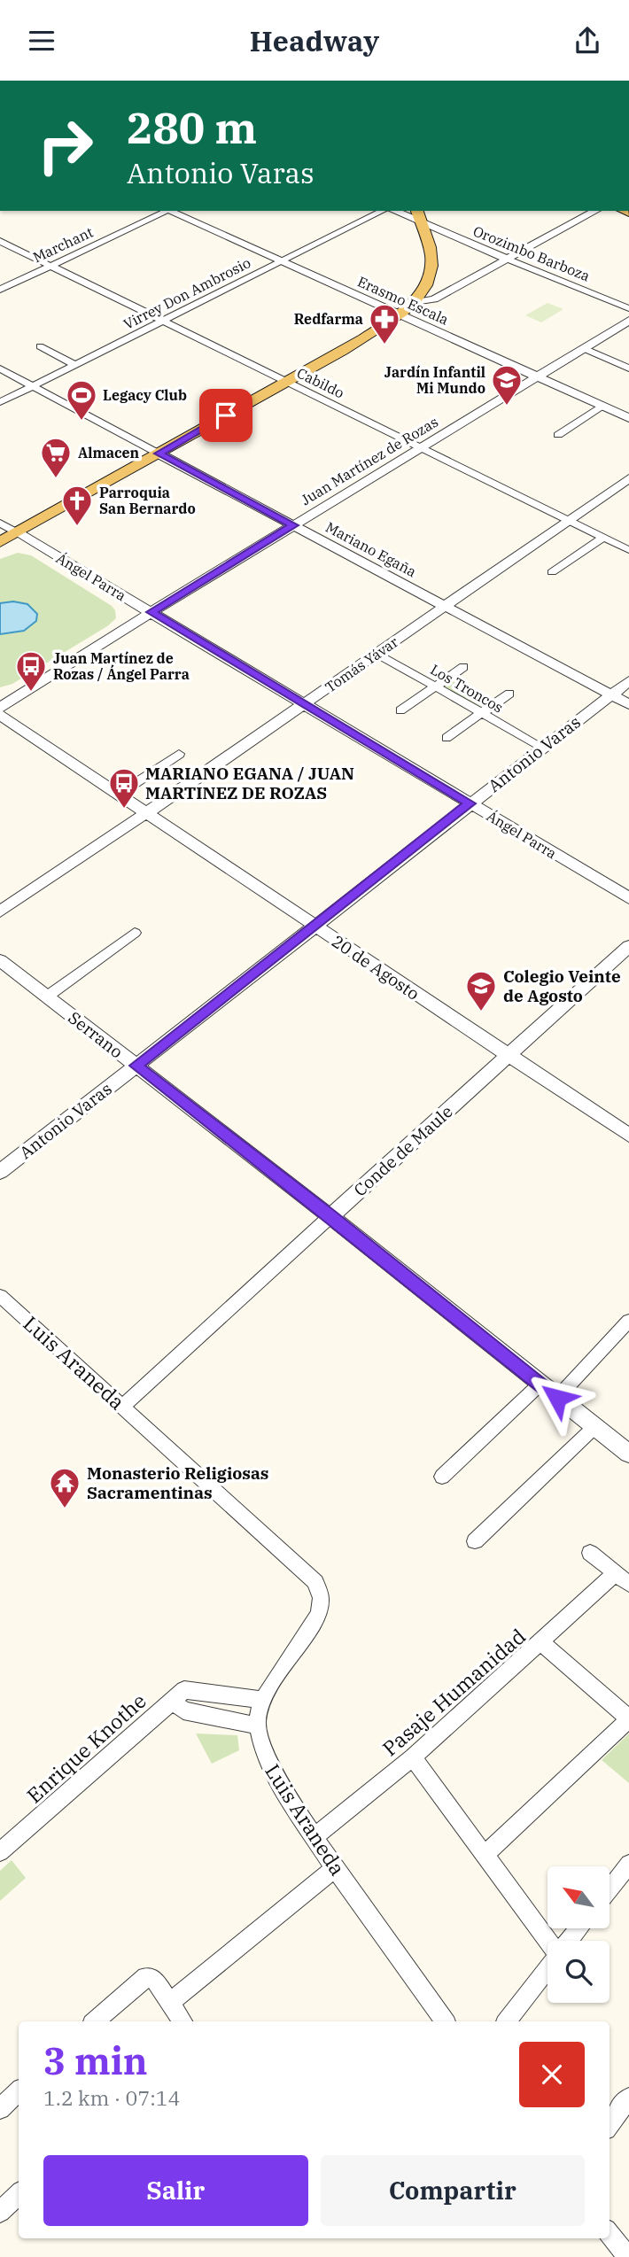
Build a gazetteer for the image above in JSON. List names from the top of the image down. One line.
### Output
{"streets":{"street":["Marchant","Orozimbo Barboza","Virrey Don Ambrosio","Erasmo Escala","Cabildo","Juan Martínez de Rozas","Mariano Egaña","Ángel Parra","Tomás Yávar","Los Troncos","Antonio Varas","20 de Agosto","Serrano","Conde de Maule","Luis Araneda","Pasaje Humanidad","Enrique Knothe"]},"crossings":[["Marchant","Cabildo"],["Virrey Don Ambrosio","Erasmo Escala"],["Virrey Don Ambrosio","Cabildo"],["Virrey Don Ambrosio","Mariano Egaña"],["Erasmo Escala","Juan Martínez de Rozas"],["Cabildo","Juan Martínez de Rozas"],["Cabildo","Tomás Yávar"],["Juan Martínez de Rozas","Mariano Egaña"],["Juan Martínez de Rozas","Ángel Parra"],["Mariano Egaña","Tomás Yávar"],["Mariano Egaña","Antonio Varas"],["Ángel Parra","Tomás Yávar"],["Ángel Parra","Antonio Varas"],["Tomás Yávar","Los Troncos"],["Tomás Yávar","20 de Agosto"],["Los Troncos","Antonio Varas"],["Antonio Varas","20 de Agosto"],["Antonio Varas","Serrano"],["20 de Agosto","Conde de Maule"],["Serrano","Conde de Maule"],["Conde de Maule","Luis Araneda"],["Luis Araneda","Pasaje Humanidad"],["Luis Araneda","Enrique Knothe"]],"places":{"pharmacy":["Redfarma"],"school or university":["Jardín Infantil Mi Mundo","Colegio Veinte de Agosto"],"sports":["Legacy Club"],"supermarket":["Almacen"],"church":["Parroquia San Bernardo"],"bus stop":["Juan Martínez de Rozas / Ángel Parra","MARIANO EGANA / JUAN MARTINEZ DE ROZAS"],"temple":["Monasterio Religiosas Sacramentinas"]},"north":"top left","page":{"header":"Headway","turn":["280 m","Antonio Varas"],"heading":["3 min","1.2 km · 07:14"],"buttons":["Salir","Compartir"]}}
